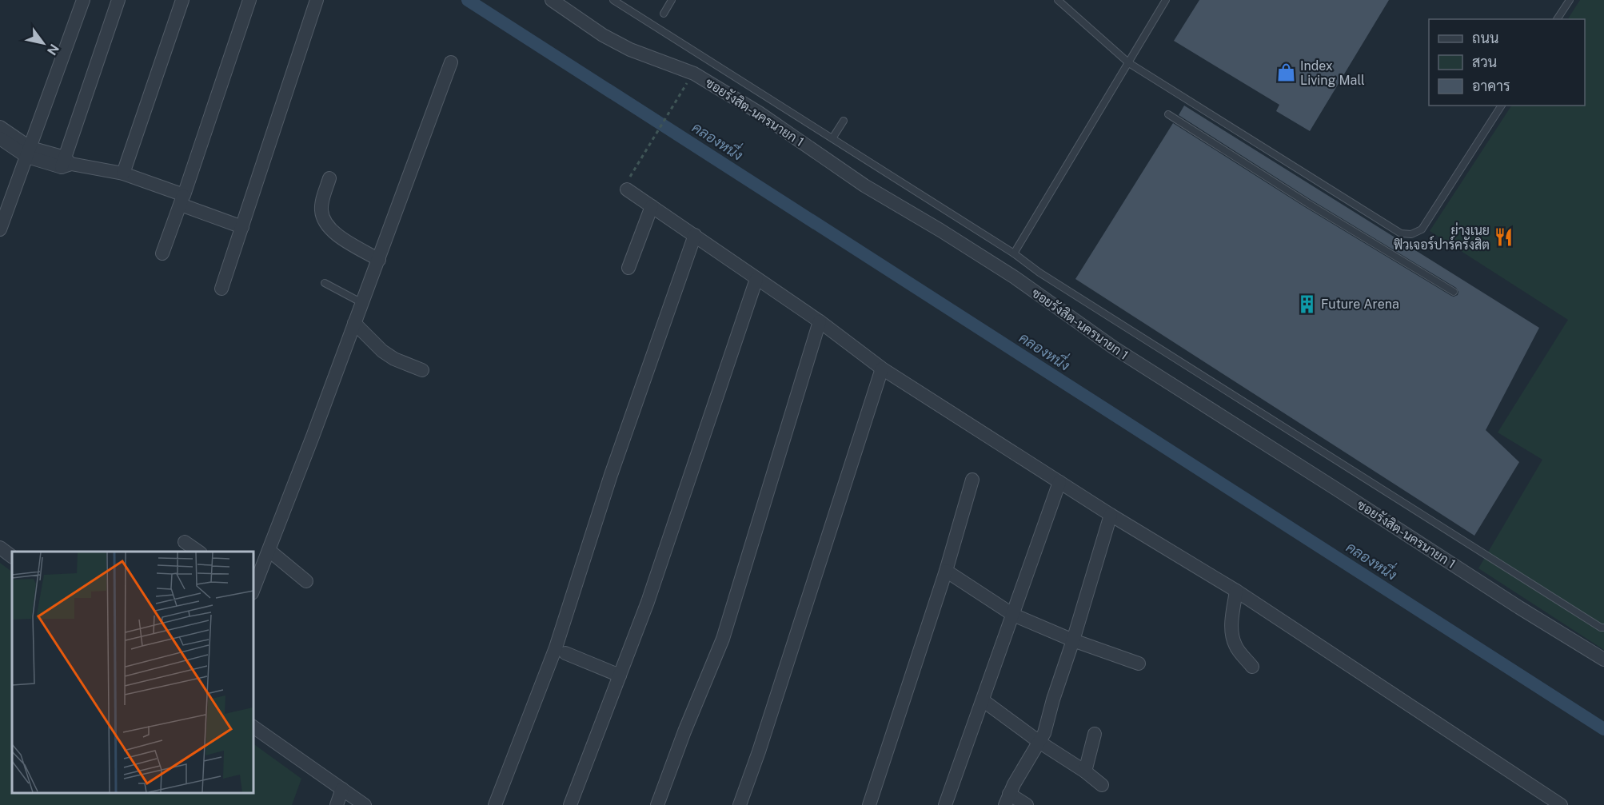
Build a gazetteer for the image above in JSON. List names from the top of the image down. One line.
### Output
{"streets":{"street":["ซอยรังสิต-นครนายก 1"]},"water":["คลองหนึ่ง"],"places":{"shop":["Index Living Mall"],"restaurant":["ย่างเนย ฟิวเจอร์ปาร์ครังสิต"],"building":["Future Arena"]},"legend":["ถนน","สวน","อาคาร"],"north":"bottom right"}
